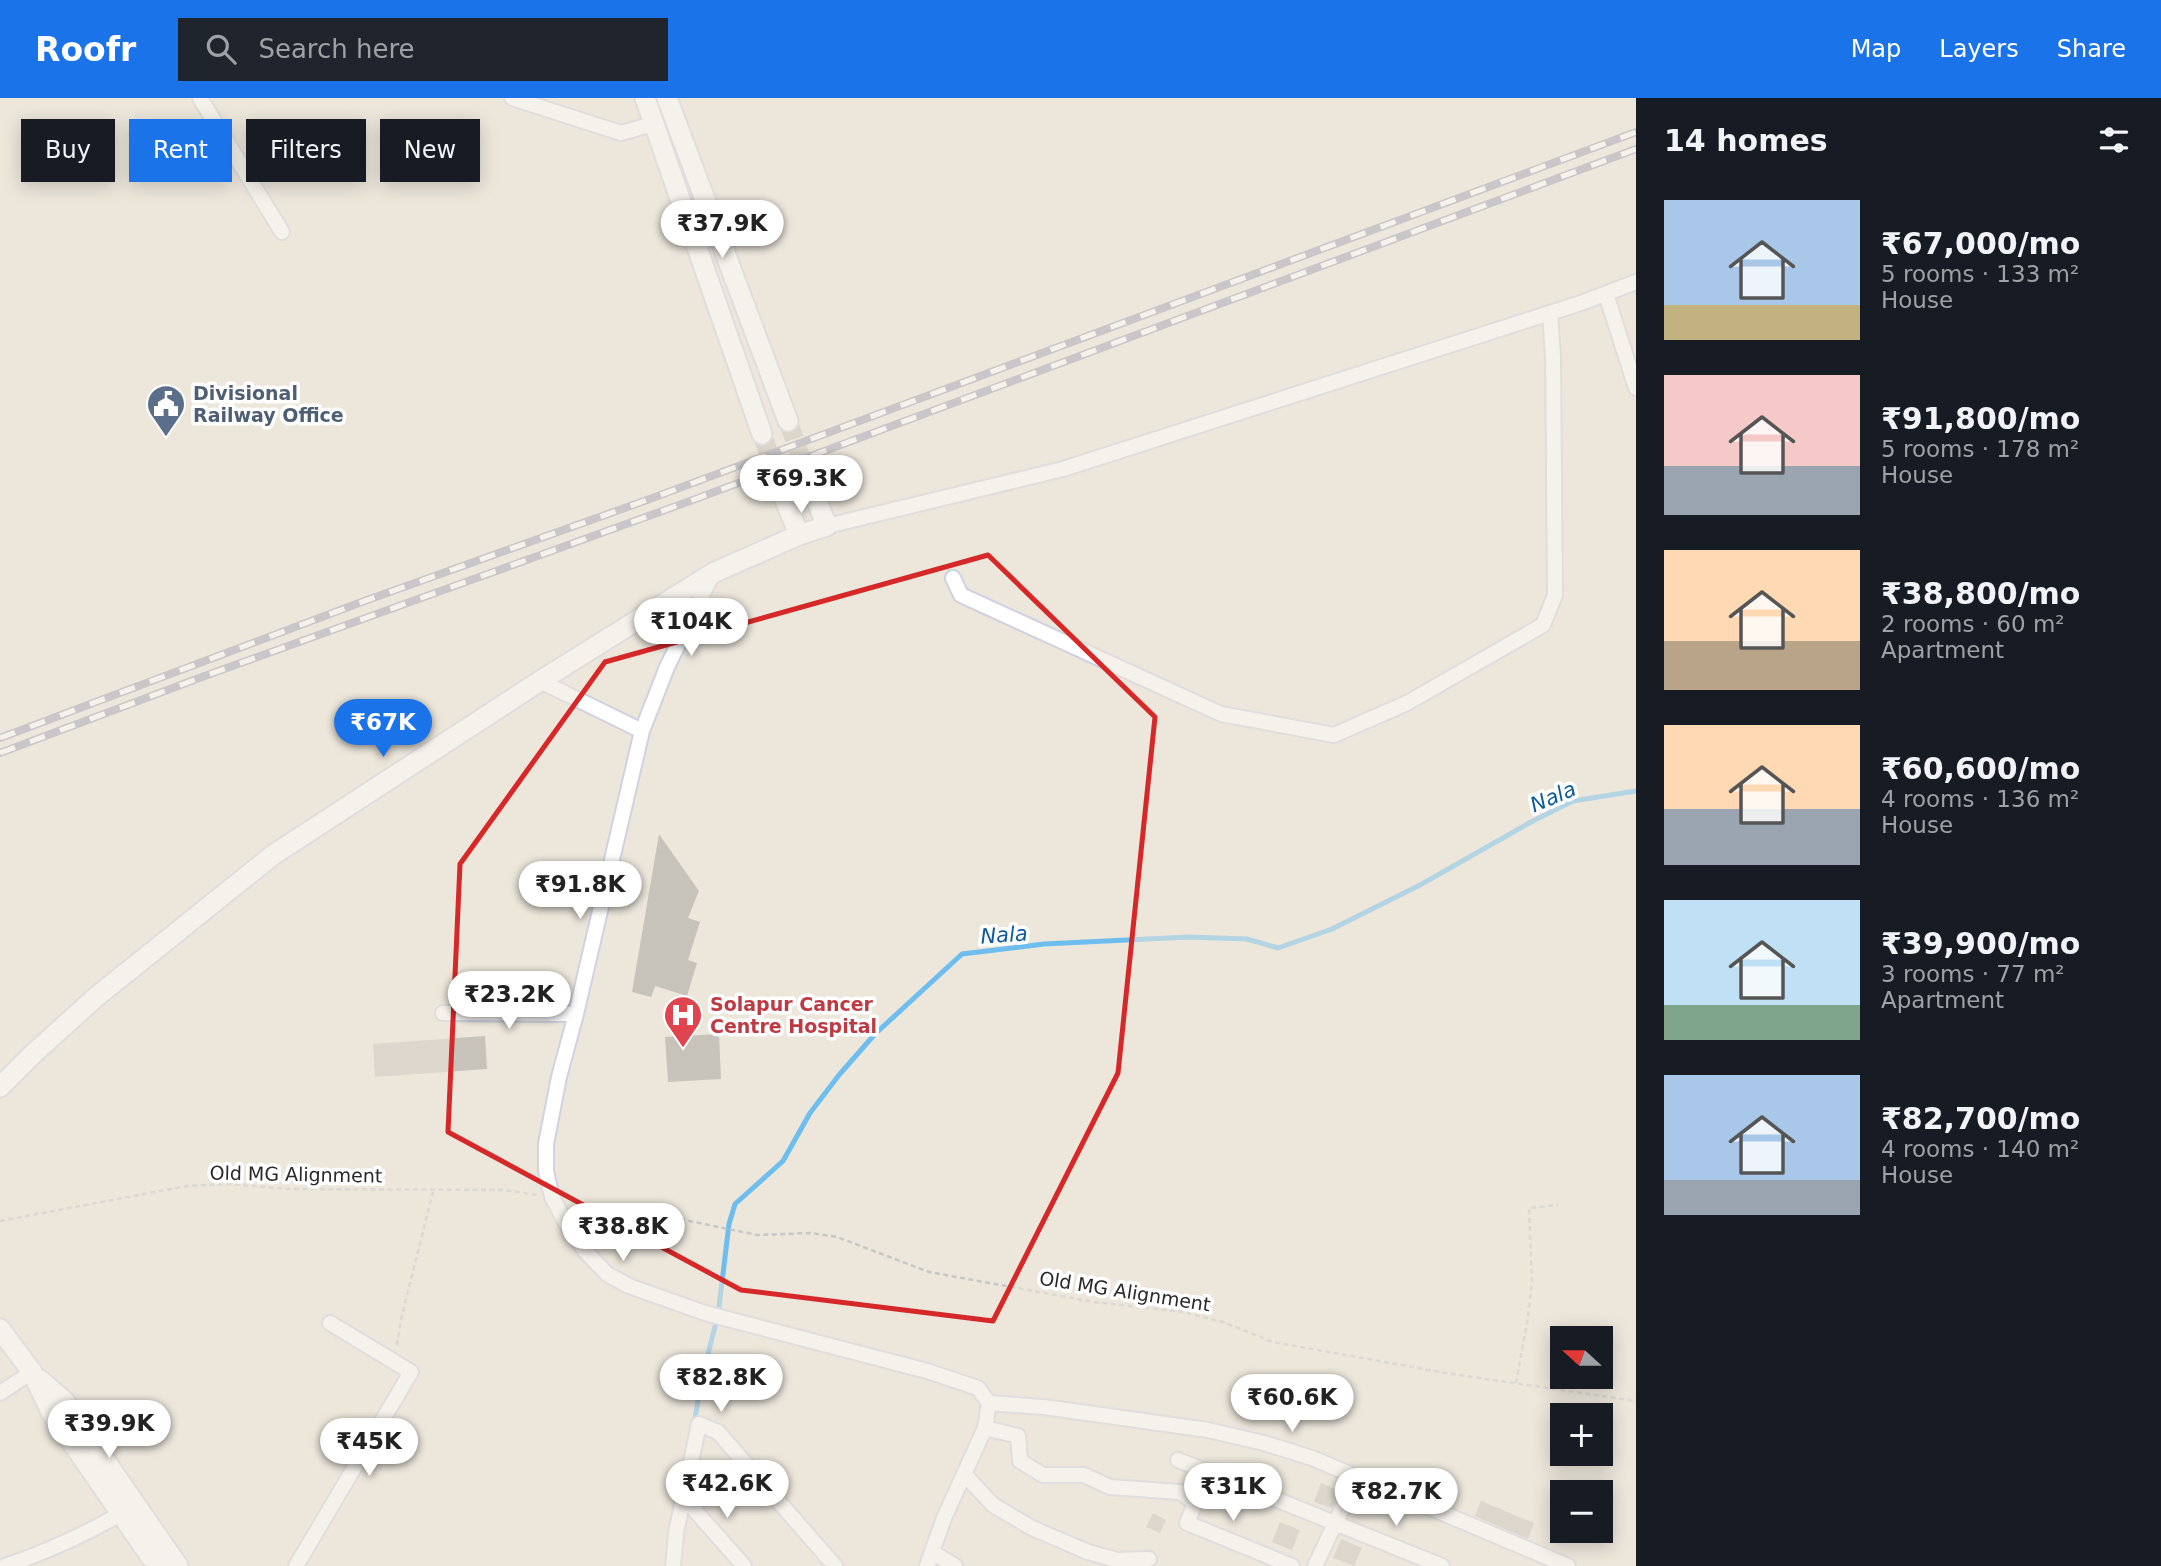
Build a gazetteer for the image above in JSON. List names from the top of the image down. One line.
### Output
{"streets":{"path":["Old MG Alignment"]},"water":["Nala"],"places":{"public building":["Divisional Railway Office"],"hospital":["Solapur Cancer Centre Hospital"]},"north":"left","page":{"header":"Roofr","search":"Search here","nav":["Map","Layers","Share"],"heading":"14 homes","chip":["Buy","Rent","Filters","New"],"list":[{"name":"₹67,000/mo","note":"5 rooms · 133 m² · House"},{"name":"₹91,800/mo","note":"5 rooms · 178 m² · House"},{"name":"₹38,800/mo","note":"2 rooms · 60 m² · Apartment"},{"name":"₹60,600/mo","note":"4 rooms · 136 m² · House"},{"name":"₹39,900/mo","note":"3 rooms · 77 m² · Apartment"},{"name":"₹82,700/mo","note":"4 rooms · 140 m² · House"}],"price":["₹37.9K","₹69.3K","₹104K","₹67K","₹91.8K","₹23.2K","₹38.8K","₹82.8K","₹60.6K","₹39.9K","₹45K","₹42.6K","₹31K","₹82.7K"],"map_buttons":["+","−"]}}
